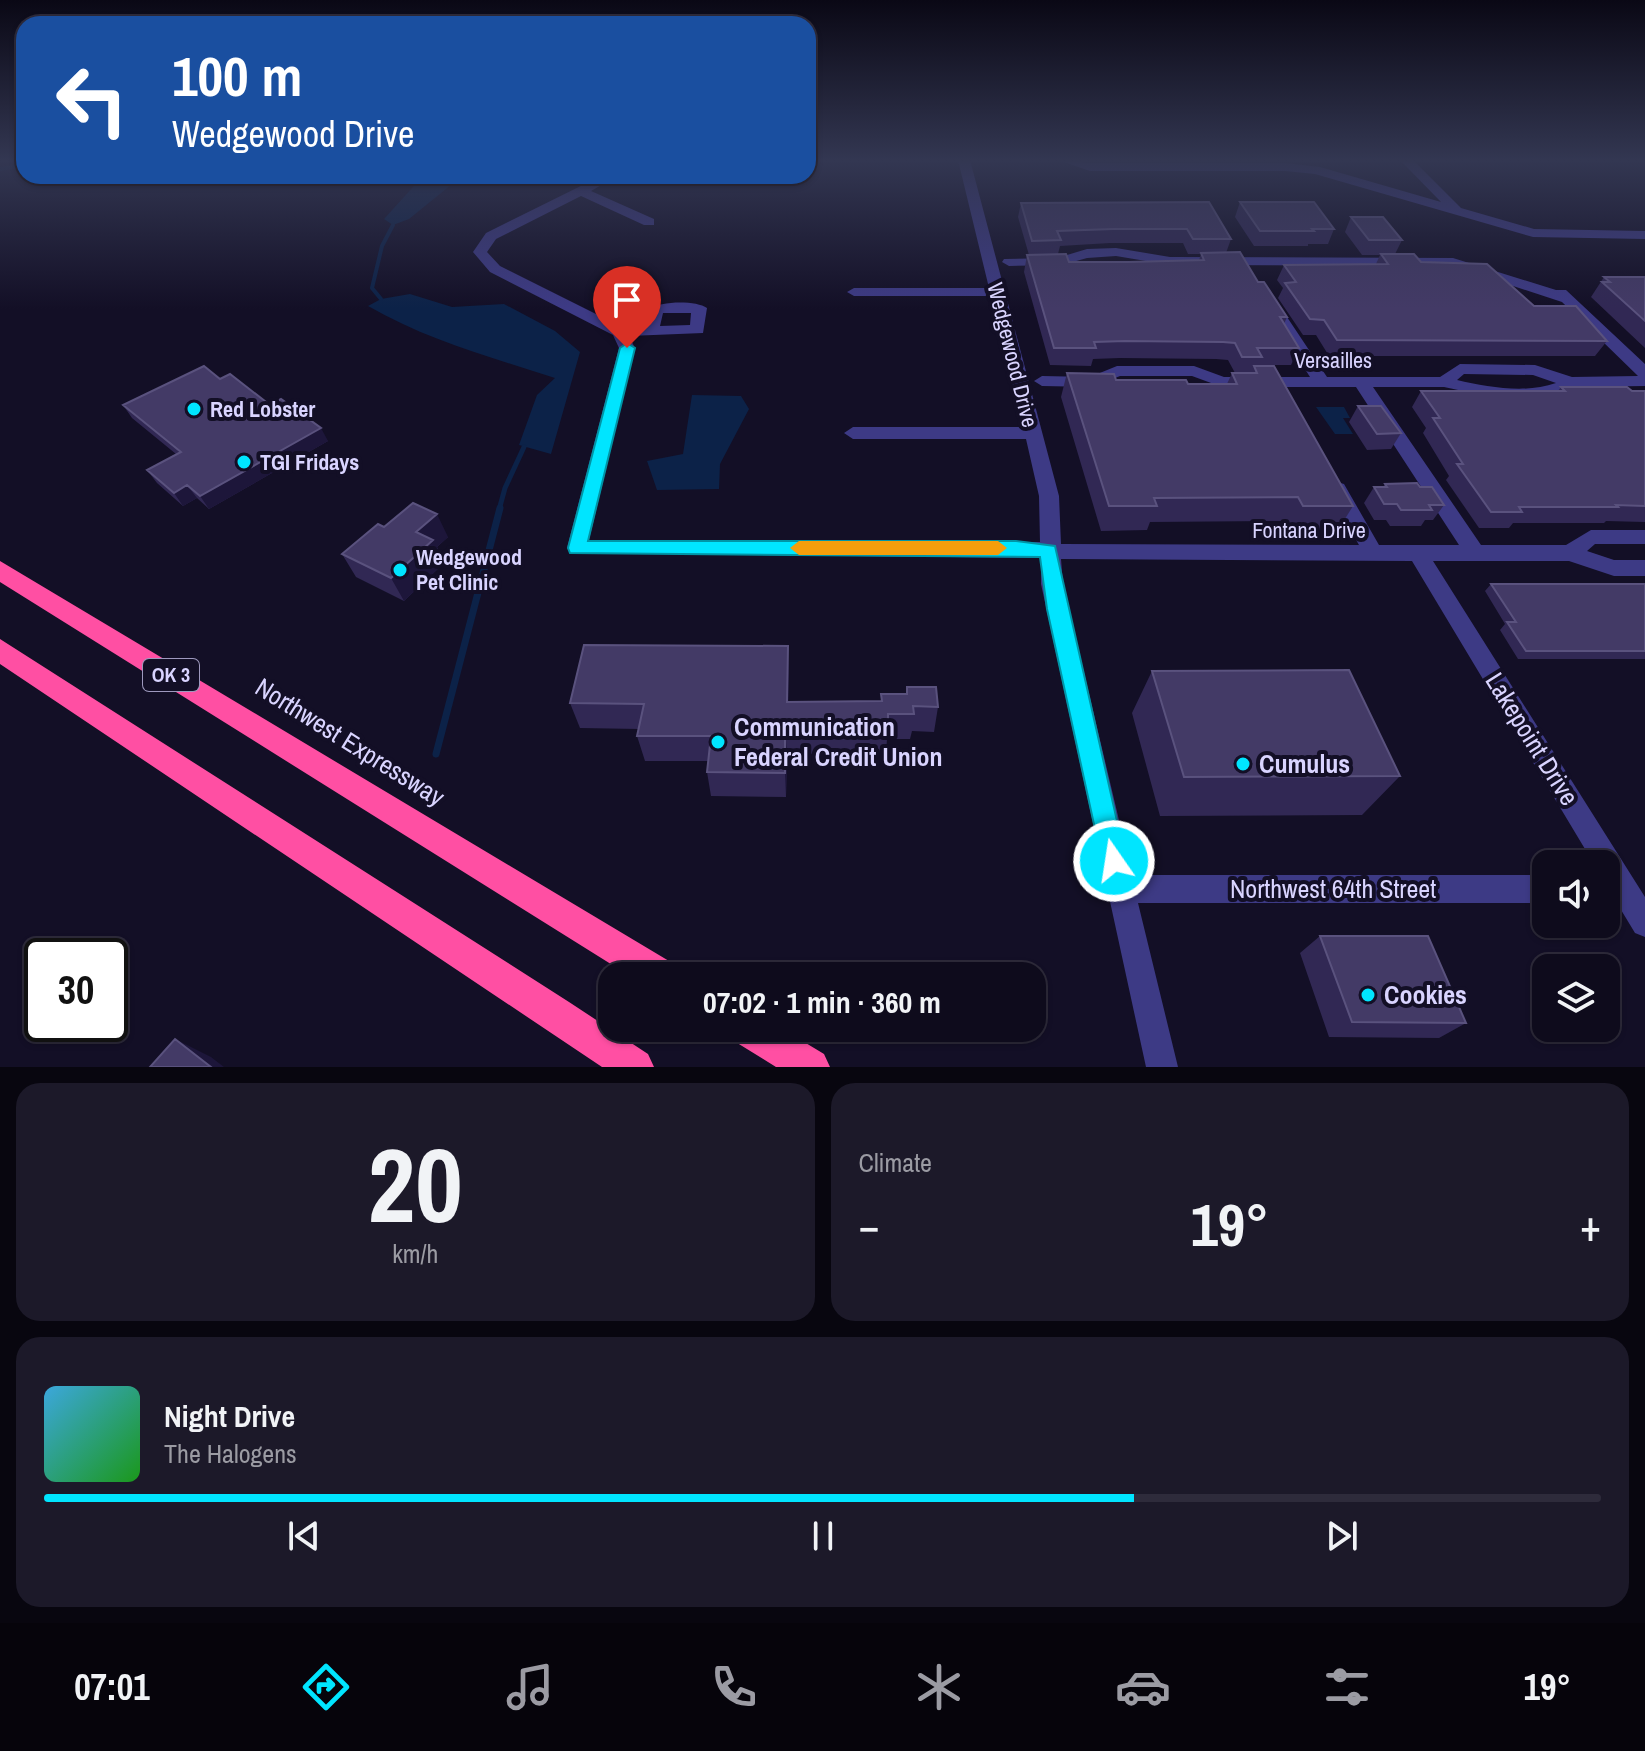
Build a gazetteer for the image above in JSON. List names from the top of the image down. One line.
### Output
{"streets":{"highway":["OK 3","Northwest Expressway"],"street":["Wedgewood Drive","Versailles","Fontana Drive","Lakepoint Drive","Northwest 64th Street"]},"crossings":[["Wedgewood Drive","Fontana Drive"],["Wedgewood Drive","Northwest 64th Street"],["Fontana Drive","Lakepoint Drive"]],"places":["Red Lobster","TGI Fridays","Wedgewood Pet Clinic","Communication Federal Credit Union","Cumulus","Cookies"],"page":{"turn":["100 m","Wedgewood Drive"],"limit":"30","trip":"07:02 · 1 min · 360 m","tile":[["20","km/h"],"Climate"],"heat":["−","19°","+"],"song":["Night Drive","The Halogens"],"tabs":["07:01","19°"]}}
